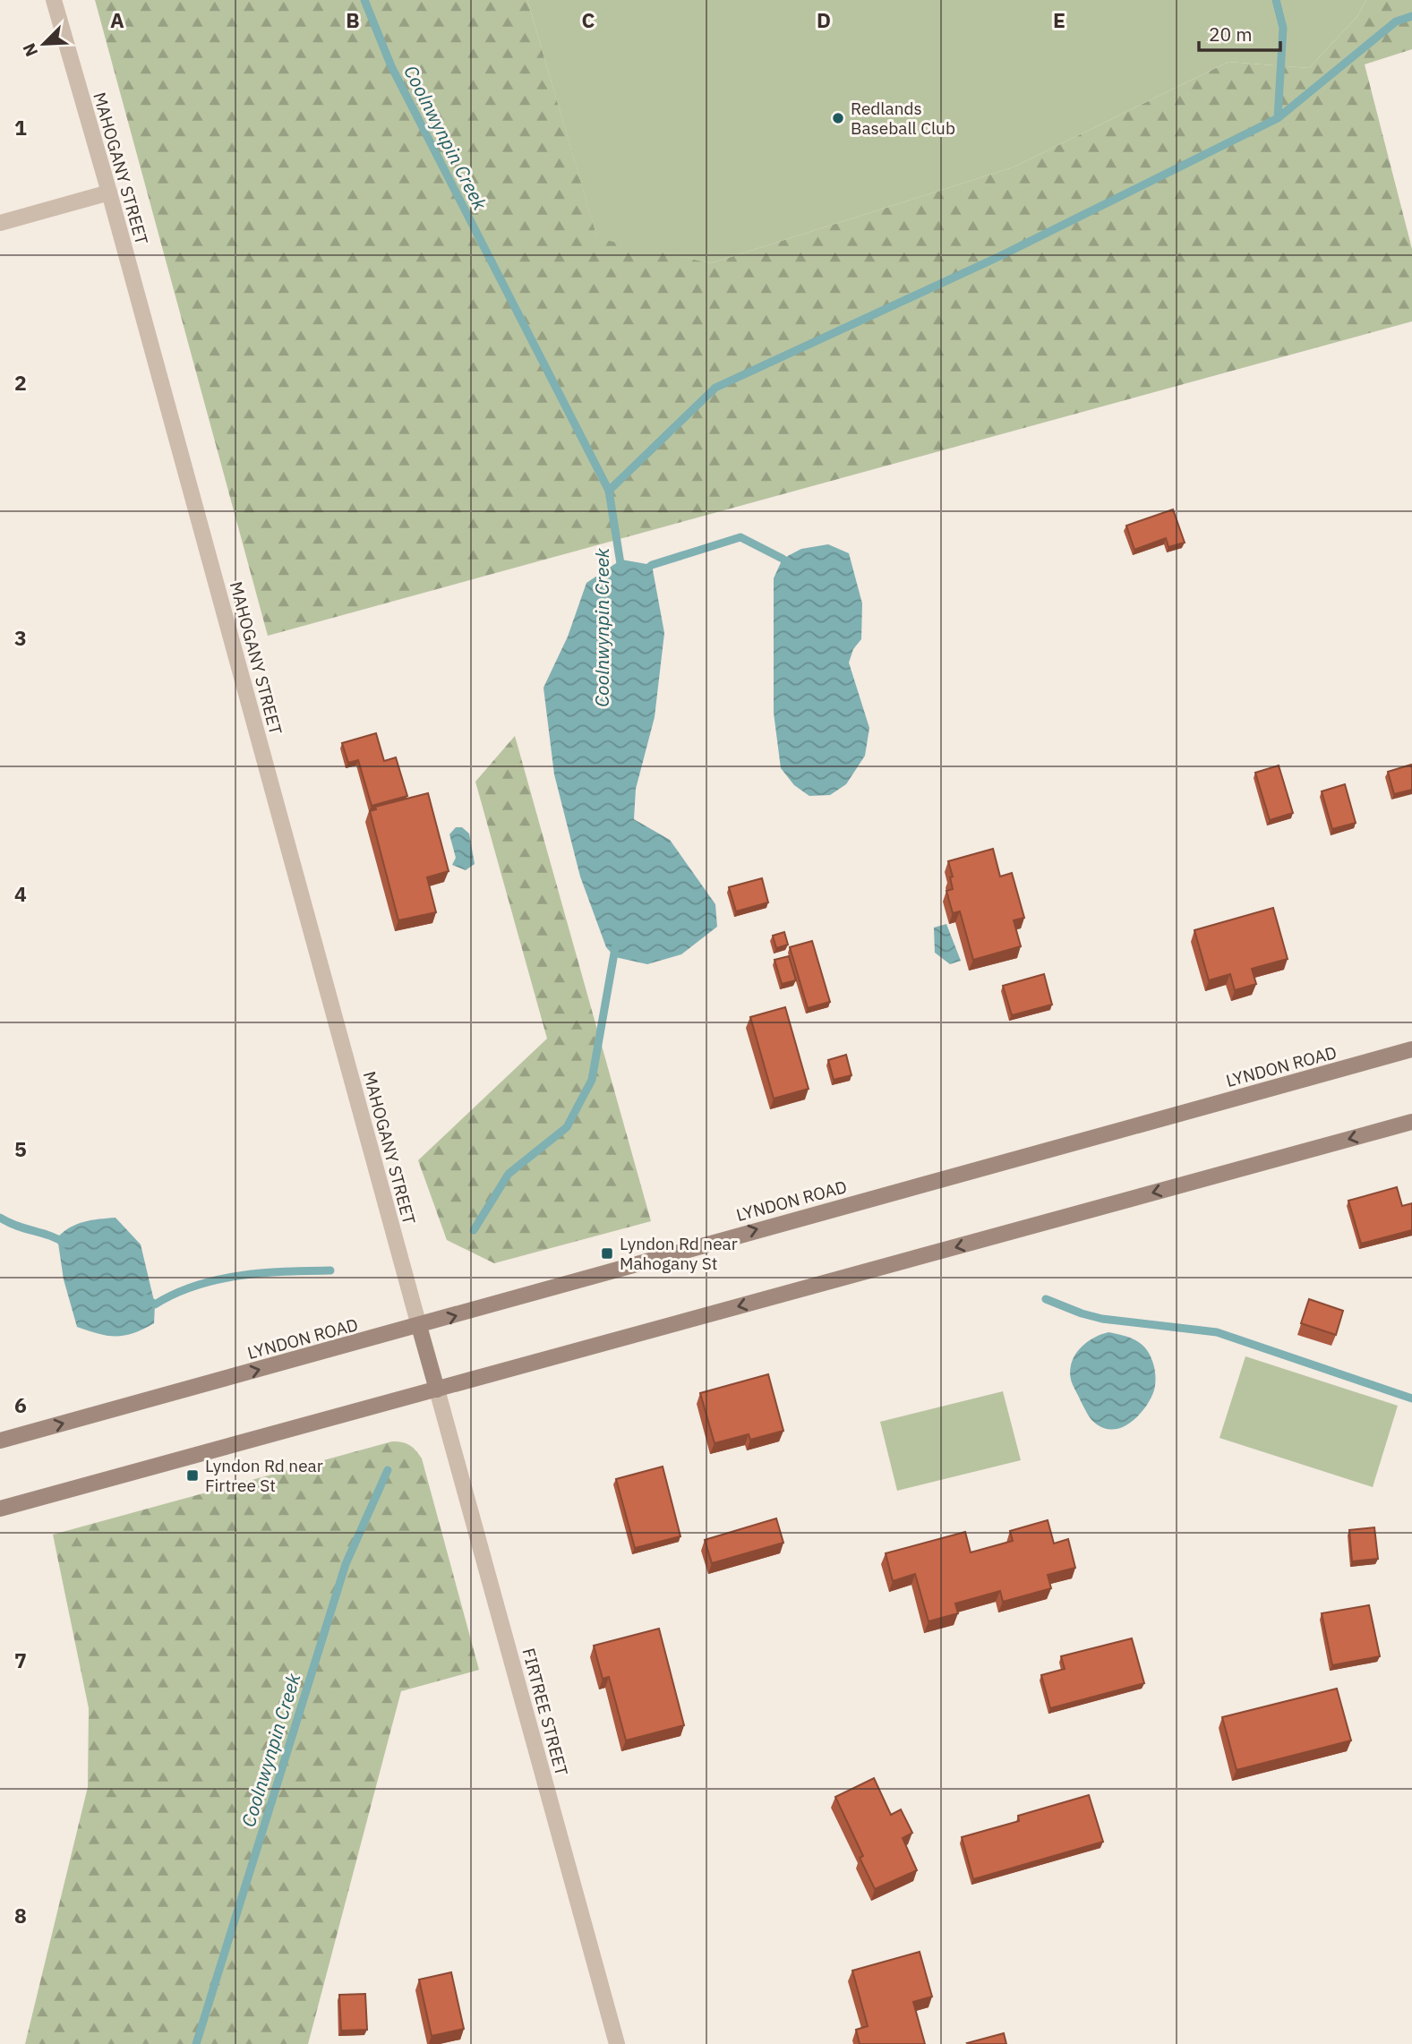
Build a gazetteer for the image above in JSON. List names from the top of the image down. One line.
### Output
{"streets":{"main road":["LYNDON ROAD"],"street":["MAHOGANY STREET","FIRTREE STREET"]},"crossings":[["MAHOGANY STREET","LYNDON ROAD"]],"water":["Coolnwynpin Creek"],"places":{"other":["Redlands Baseball Club"],"transit":["Lyndon Rd near Mahogany St","Lyndon Rd near Firtree St"]},"scale_bar":"20 m","north":"bottom left","grid":{"columns":["A","B","C","D","E"],"rows":["1","2","3","4","5","6","7","8"]}}
